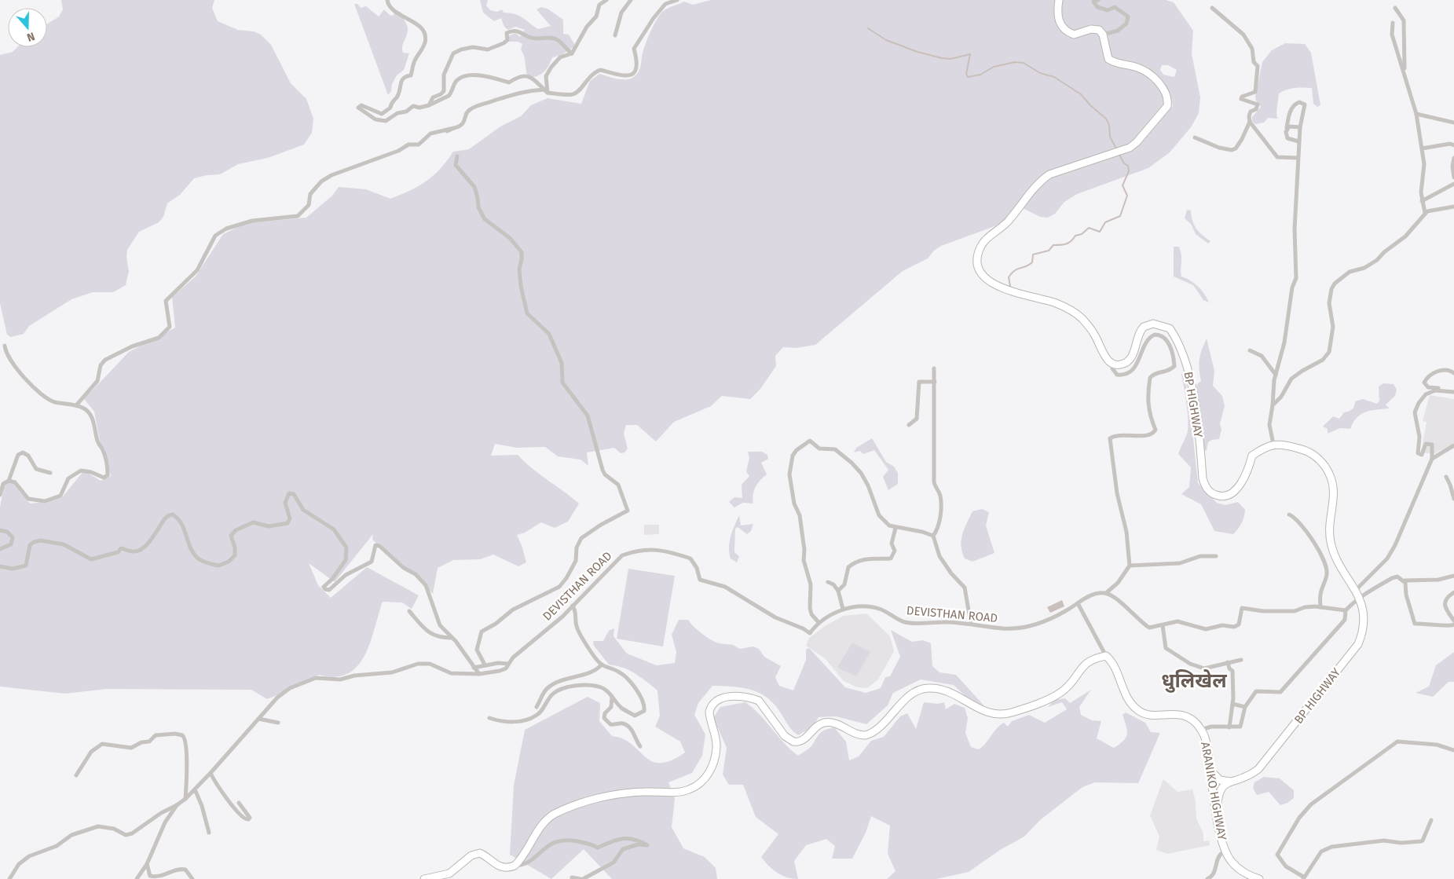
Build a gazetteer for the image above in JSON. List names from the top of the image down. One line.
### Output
{"streets":{"highway":["BP HIGHWAY","ARANIKO HIGHWAY"],"street":["DEVISTHAN ROAD"]},"crossings":[["BP HIGHWAY","ARANIKO HIGHWAY"]],"districts":["धुलिखेल"],"north":"bottom"}
